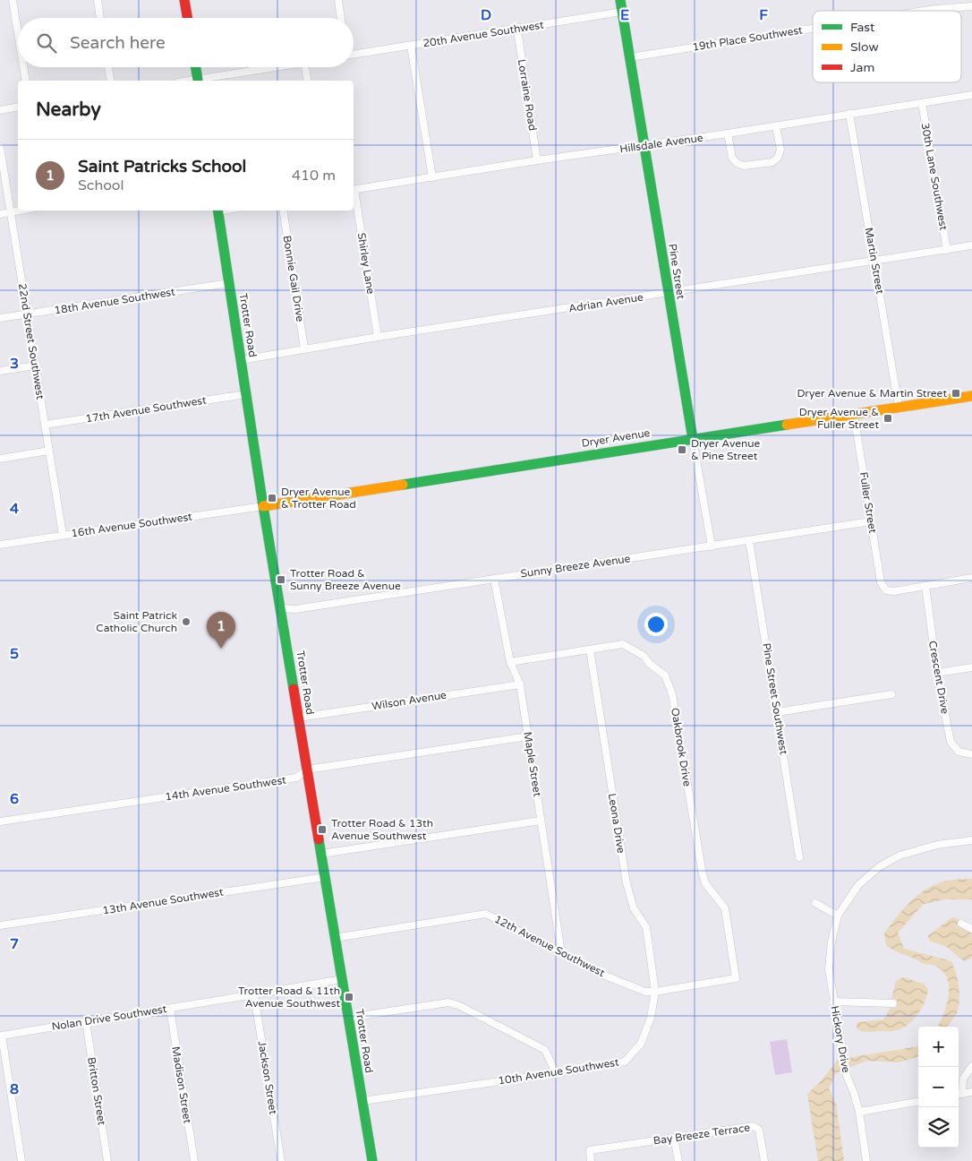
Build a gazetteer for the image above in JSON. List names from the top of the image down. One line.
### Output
{"streets":{"street":["20th Avenue Southwest","19th Place Southwest","Lorraine Road","Hillsdale Avenue","30th Lane Southwest","Martin Street","Shirley Lane","Pine Street","Bonnie Gail Drive","18th Avenue Southwest","Adrian Avenue","Trotter Road","22nd Street Southwest","17th Avenue Southwest","Dryer Avenue","Fuller Street","16th Avenue Southwest","Sunny Breeze Avenue","Crescent Drive","Pine Street Southwest","Wilson Avenue","Oakbrook Drive","Maple Street","14th Avenue Southwest","Leona Drive","13th Avenue Southwest","12th Avenue Southwest","Nolan Drive Southwest","Hickory Drive","10th Avenue Southwest","Jackson Street","Madison Street","Britton Street","Bay Breeze Terrace"]},"crossings":[["20th Avenue Southwest","Lorraine Road"],["20th Avenue Southwest","Pine Street"],["19th Place Southwest","Pine Street"],["Lorraine Road","Hillsdale Avenue"],["Hillsdale Avenue","30th Lane Southwest"],["Hillsdale Avenue","Martin Street"],["Hillsdale Avenue","Pine Street"],["30th Lane Southwest","Adrian Avenue"],["Martin Street","Adrian Avenue"],["Martin Street","Dryer Avenue"],["Shirley Lane","Adrian Avenue"],["Pine Street","Adrian Avenue"],["Pine Street","Dryer Avenue"],["Pine Street","Sunny Breeze Avenue"],["Bonnie Gail Drive","Adrian Avenue"],["18th Avenue Southwest","Trotter Road"],["18th Avenue Southwest","22nd Street Southwest"],["Adrian Avenue","Trotter Road"],["Trotter Road","17th Avenue Southwest"],["Trotter Road","Dryer Avenue"],["Trotter Road","16th Avenue Southwest"],["Trotter Road","Sunny Breeze Avenue"],["Trotter Road","Wilson Avenue"],["Trotter Road","14th Avenue Southwest"],["Trotter Road","13th Avenue Southwest"],["Trotter Road","12th Avenue Southwest"],["Trotter Road","Nolan Drive Southwest"],["Trotter Road","10th Avenue Southwest"],["22nd Street Southwest","17th Avenue Southwest"],["22nd Street Southwest","16th Avenue Southwest"],["Dryer Avenue","Fuller Street"],["Dryer Avenue","16th Avenue Southwest"],["Fuller Street","Sunny Breeze Avenue"],["Fuller Street","Crescent Drive"],["Sunny Breeze Avenue","Pine Street Southwest"],["Sunny Breeze Avenue","Maple Street"],["Wilson Avenue","Maple Street"],["Oakbrook Drive","Maple Street"],["Oakbrook Drive","Leona Drive"],["Oakbrook Drive","12th Avenue Southwest"],["Oakbrook Drive","10th Avenue Southwest"],["Maple Street","14th Avenue Southwest"],["Maple Street","12th Avenue Southwest"],["Leona Drive","12th Avenue Southwest"],["Leona Drive","10th Avenue Southwest"],["12th Avenue Southwest","10th Avenue Southwest"],["Nolan Drive Southwest","Jackson Street"],["Nolan Drive Southwest","Madison Street"],["Nolan Drive Southwest","Britton Street"]],"places":{"transit":["Dryer Avenue & Martin Street","Dryer Avenue & Fuller Street","Dryer Avenue & Pine Street","Dryer Avenue & Trotter Road","Trotter Road & Sunny Breeze Avenue","Trotter Road & 13th Avenue Southwest","Trotter Road & 11th Avenue Southwest"],"other":["Saint Patrick Catholic Church"]},"legend":["Fast","Slow","Jam"],"page":{"search":"Search here","heading":"Nearby","list":[{"mark":"1","name":"Saint Patricks School","note":"School","value":"410 m"}],"pins":"1","map_buttons":["+","−"]},"grid":{"columns":["D","E","F"],"rows":["3","4","5","6","7","8"]}}
